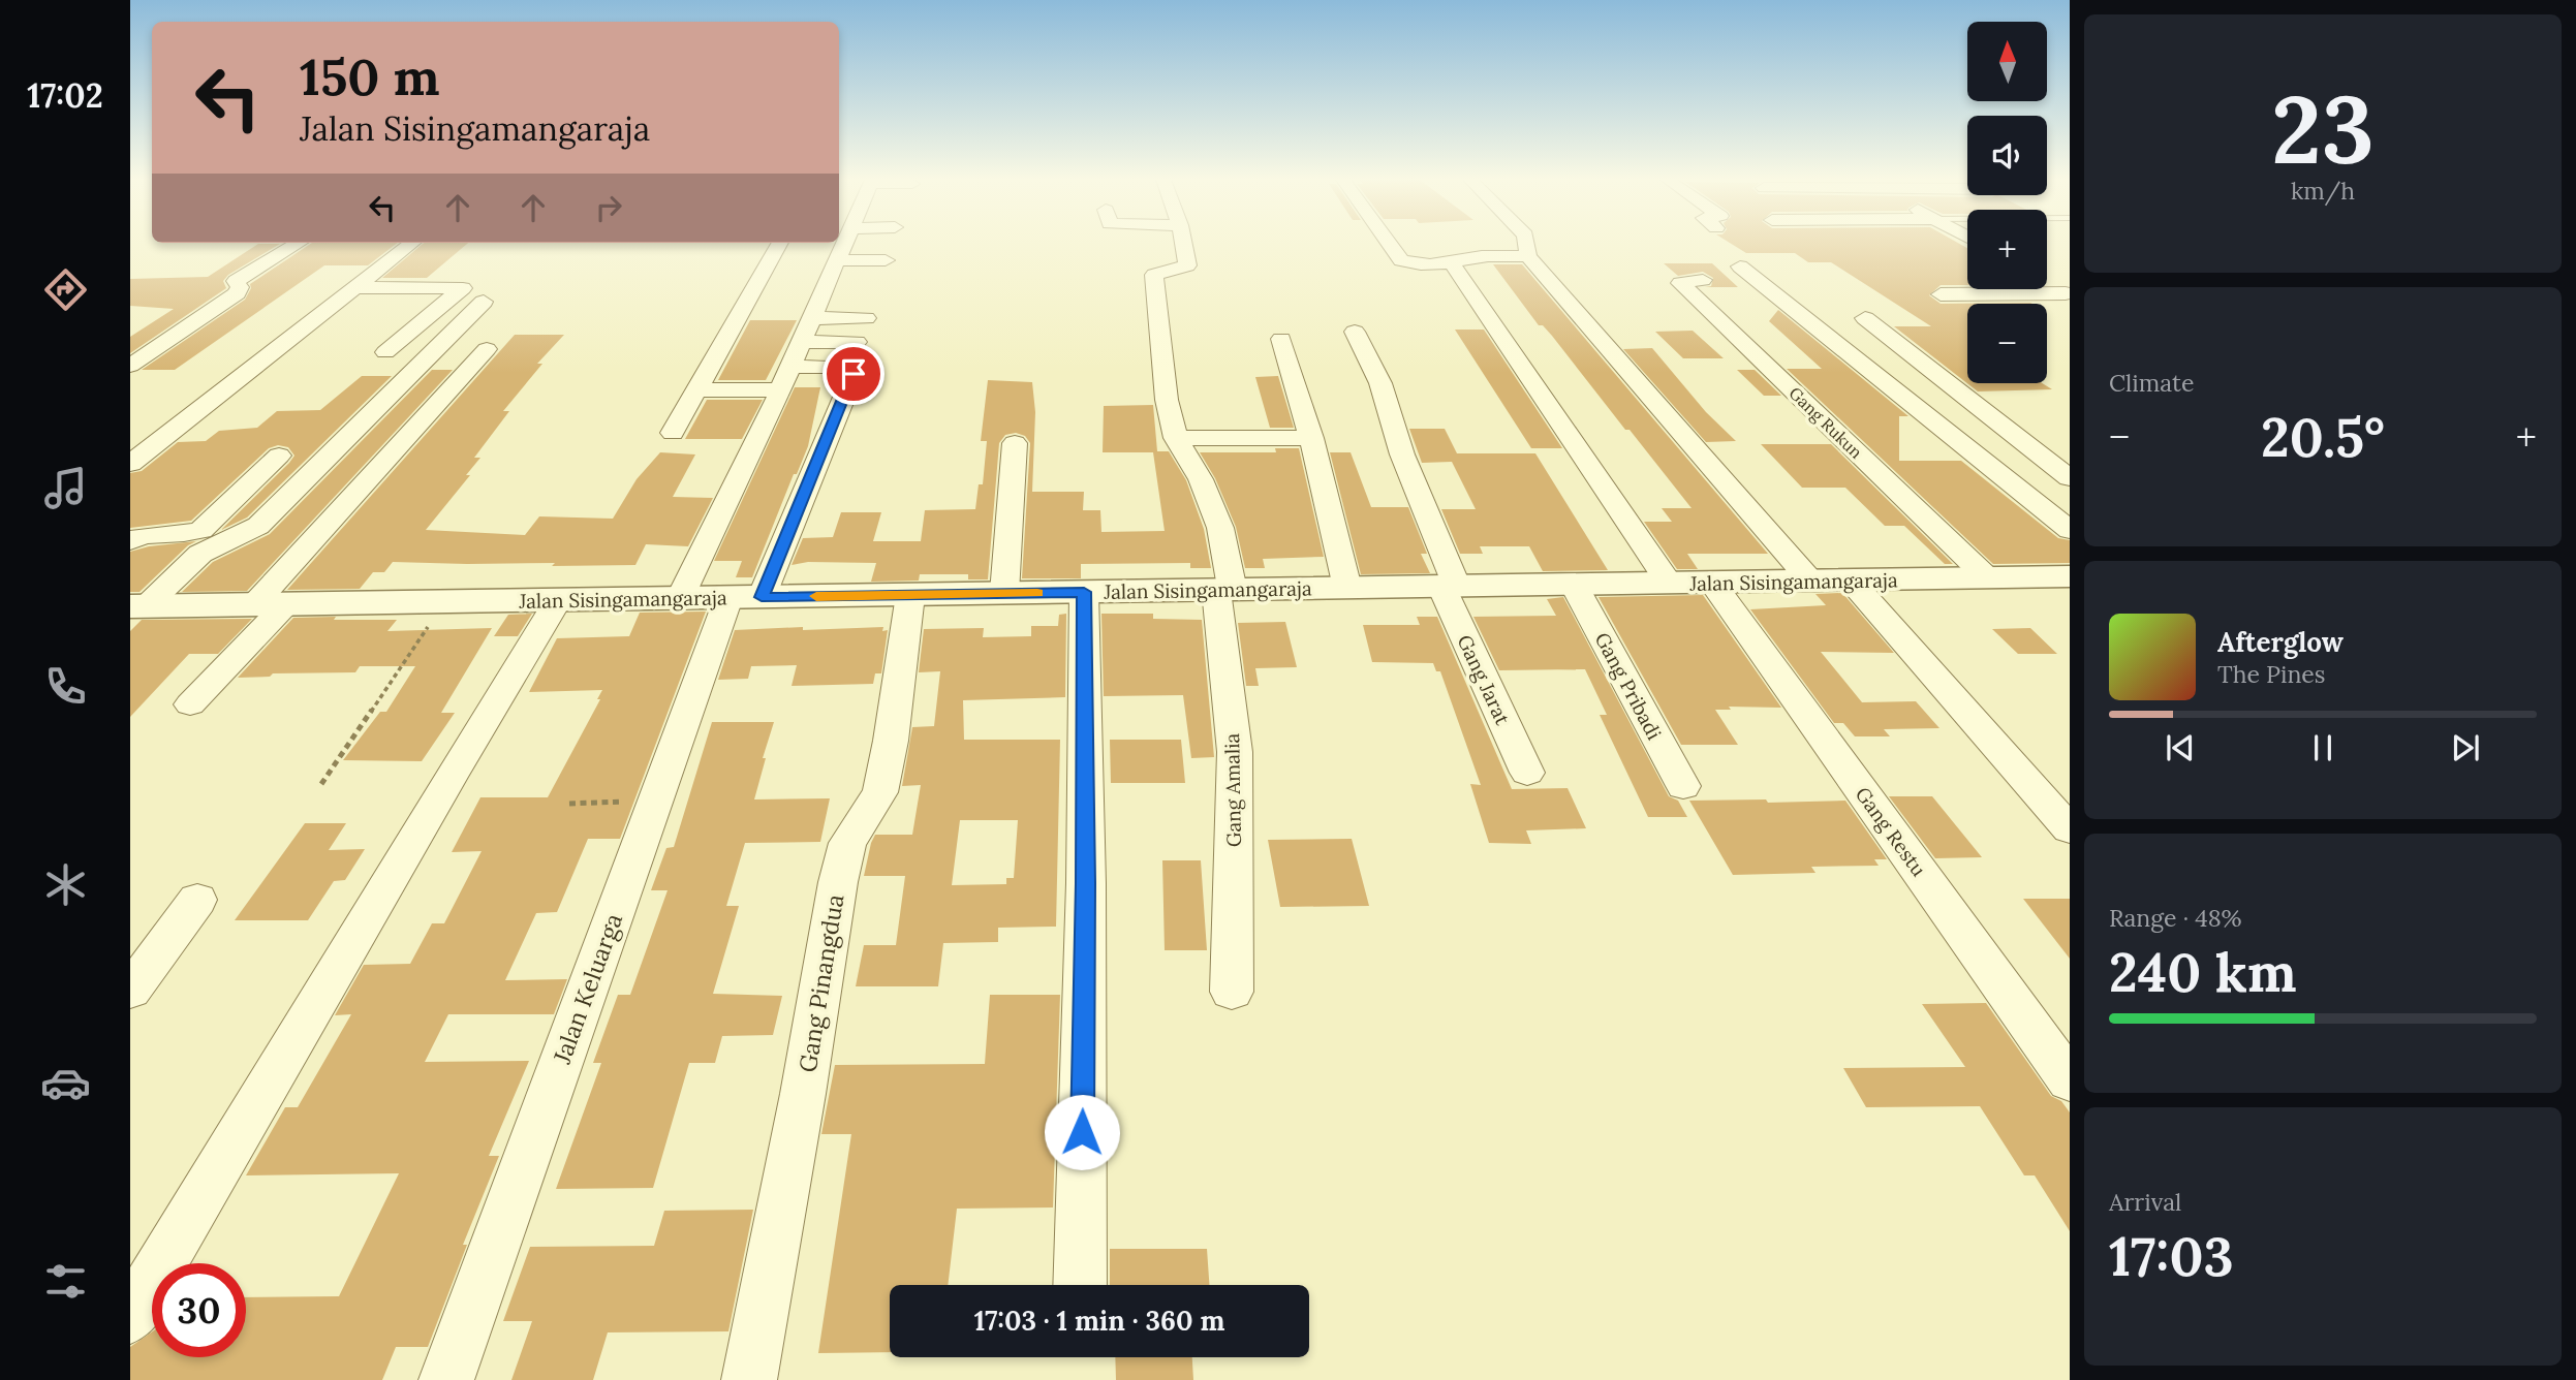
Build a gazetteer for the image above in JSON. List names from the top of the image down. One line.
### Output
{"streets":{"street":["Gang Rukun","Jalan Sisingamangaraja","Gang Jarat","Gang Pribadi","Gang Amalia","Gang Restu","Gang Pinangdua","Jalan Keluarga"]},"crossings":[["Gang Rukun","Jalan Sisingamangaraja"],["Jalan Sisingamangaraja","Gang Jarat"],["Jalan Sisingamangaraja","Gang Pribadi"],["Jalan Sisingamangaraja","Gang Amalia"],["Jalan Sisingamangaraja","Gang Restu"],["Jalan Sisingamangaraja","Gang Pinangdua"],["Jalan Sisingamangaraja","Jalan Keluarga"]],"north":"top","page":{"tabs":"17:02","tile":[["23","km/h"],"Climate",["Range · 48%","240 km"],["Arrival","17:03"]],"map_buttons":["+","−"],"turn":["150 m","Jalan Sisingamangaraja"],"heat":["−","20.5°","+"],"song":["Afterglow","The Pines"],"limit":"30","trip":"17:03 · 1 min · 360 m"}}
